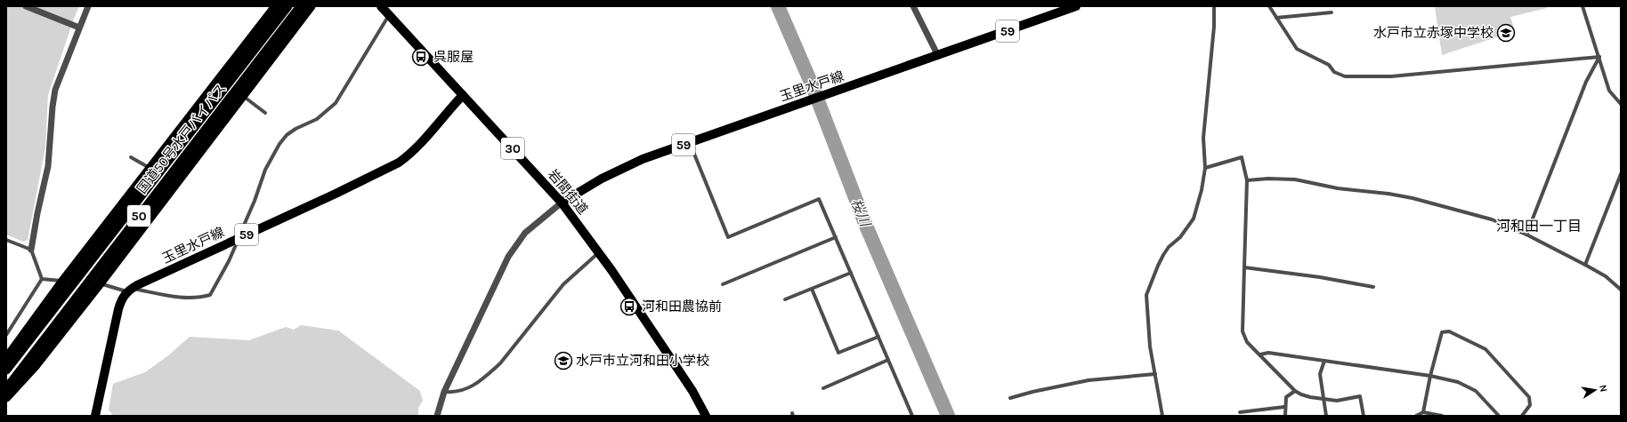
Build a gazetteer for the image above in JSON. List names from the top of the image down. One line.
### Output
{"streets":{"highway":["国道50号水戸バイパス","50"],"main road":["59","玉里水戸線","30","岩間街道"]},"crossings":[["玉里水戸線","岩間街道"]],"districts":["河和田一丁目"],"water":["桜川"],"places":{"school or university":["水戸市立赤塚中学校","水戸市立河和田小学校"],"bus stop":["呉服屋","河和田農協前"]},"north":"right"}
